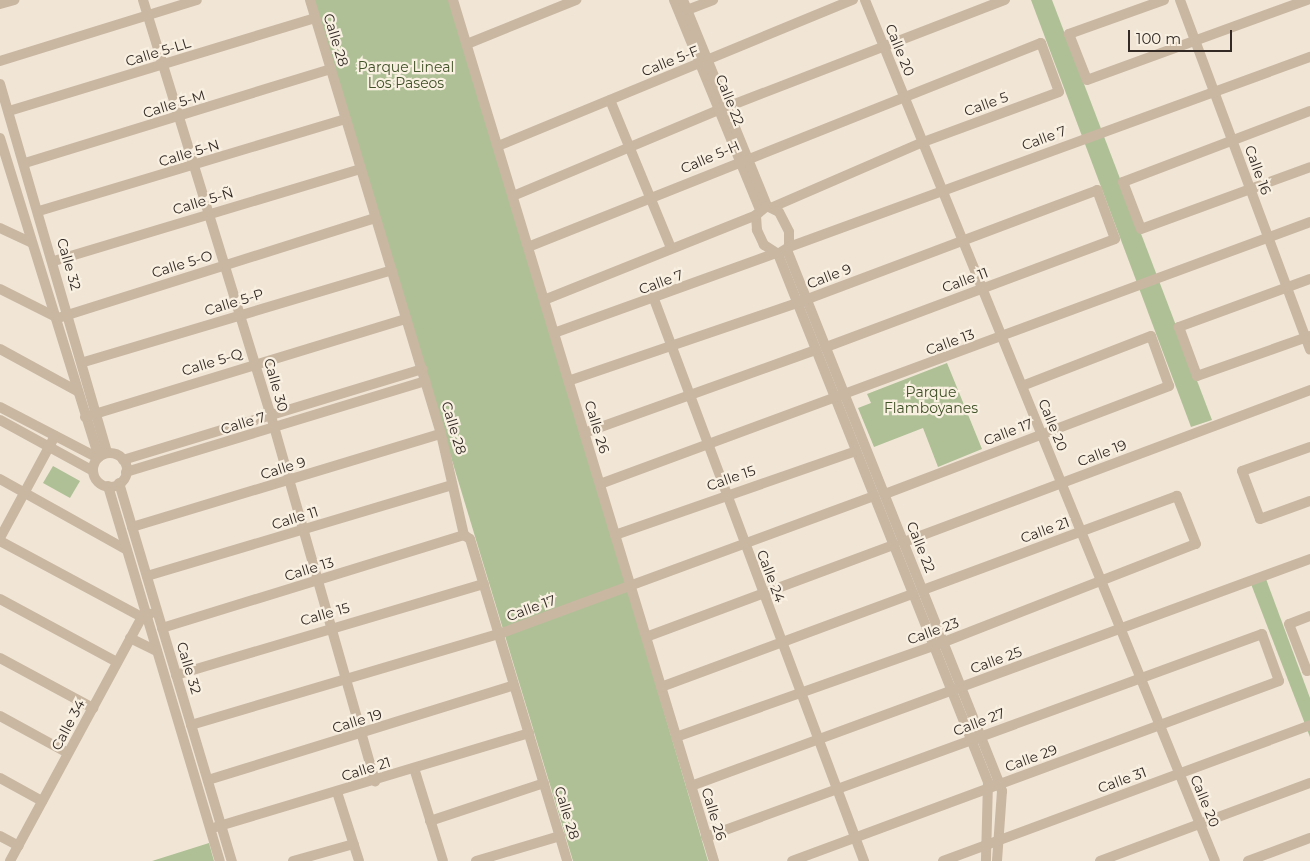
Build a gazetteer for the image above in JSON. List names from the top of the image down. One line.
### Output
{"streets":{"street":["Calle 28","Calle 20","Calle 5-LL","Calle 5-F","Calle 22","Calle 5-M","Calle 5","Calle 7","Calle 5-N","Calle 5-H","Calle 16","Calle 5-Ñ","Calle 32","Calle 5-O","Calle 9","Calle 11","Calle 5-P","Calle 13","Calle 5-Q","Calle 30","Calle 26","Calle 17","Calle 19","Calle 15","Calle 21","Calle 24","Calle 23","Calle 25","Calle 27","Calle 34","Calle 29","Calle 31"]},"crossings":[["Calle 28","Calle 5-LL"],["Calle 28","Calle 5-M"],["Calle 28","Calle 7"],["Calle 28","Calle 5-N"],["Calle 28","Calle 5-Ñ"],["Calle 28","Calle 5-O"],["Calle 28","Calle 9"],["Calle 28","Calle 11"],["Calle 28","Calle 5-P"],["Calle 28","Calle 13"],["Calle 28","Calle 5-Q"],["Calle 28","Calle 17"],["Calle 28","Calle 19"],["Calle 28","Calle 15"],["Calle 28","Calle 21"],["Calle 20","Calle 5"],["Calle 20","Calle 7"],["Calle 20","Calle 5-H"],["Calle 20","Calle 9"],["Calle 20","Calle 11"],["Calle 20","Calle 13"],["Calle 20","Calle 17"],["Calle 20","Calle 19"],["Calle 20","Calle 21"],["Calle 20","Calle 23"],["Calle 20","Calle 25"],["Calle 20","Calle 27"],["Calle 20","Calle 29"],["Calle 20","Calle 31"],["Calle 5-LL","Calle 32"],["Calle 5-LL","Calle 30"],["Calle 5-F","Calle 22"],["Calle 5-F","Calle 26"],["Calle 22","Calle 5"],["Calle 22","Calle 7"],["Calle 22","Calle 5-H"],["Calle 22","Calle 9"],["Calle 22","Calle 11"],["Calle 22","Calle 13"],["Calle 22","Calle 17"],["Calle 22","Calle 19"],["Calle 22","Calle 15"],["Calle 22","Calle 21"],["Calle 22","Calle 23"],["Calle 22","Calle 25"],["Calle 22","Calle 27"],["Calle 22","Calle 29"],["Calle 22","Calle 31"],["Calle 5-M","Calle 32"],["Calle 5-M","Calle 30"],["Calle 5","Calle 5-H"],["Calle 5","Calle 26"],["Calle 7","Calle 16"],["Calle 7","Calle 32"],["Calle 7","Calle 30"],["Calle 7","Calle 26"],["Calle 7","Calle 24"],["Calle 5-N","Calle 32"],["Calle 5-N","Calle 30"],["Calle 5-H","Calle 26"],["Calle 16","Calle 13"],["Calle 5-Ñ","Calle 32"],["Calle 5-Ñ","Calle 30"],["Calle 32","Calle 5-O"],["Calle 32","Calle 9"],["Calle 32","Calle 11"],["Calle 32","Calle 5-P"],["Calle 32","Calle 13"],["Calle 32","Calle 5-Q"],["Calle 32","Calle 17"],["Calle 32","Calle 19"],["Calle 32","Calle 15"],["Calle 32","Calle 21"],["Calle 32","Calle 34"],["Calle 5-O","Calle 30"],["Calle 9","Calle 11"],["Calle 9","Calle 30"],["Calle 9","Calle 26"],["Calle 9","Calle 24"],["Calle 11","Calle 30"],["Calle 11","Calle 26"],["Calle 11","Calle 24"],["Calle 5-P","Calle 30"],["Calle 13","Calle 30"],["Calle 13","Calle 26"],["Calle 13","Calle 24"],["Calle 5-Q","Calle 30"],["Calle 30","Calle 17"],["Calle 30","Calle 19"],["Calle 30","Calle 15"],["Calle 30","Calle 21"],["Calle 26","Calle 17"],["Calle 26","Calle 19"],["Calle 26","Calle 15"],["Calle 26","Calle 21"],["Calle 26","Calle 23"],["Calle 26","Calle 25"],["Calle 26","Calle 27"],["Calle 17","Calle 24"],["Calle 19","Calle 24"],["Calle 15","Calle 24"],["Calle 21","Calle 24"],["Calle 21","Calle 23"],["Calle 24","Calle 23"],["Calle 24","Calle 25"],["Calle 24","Calle 27"],["Calle 24","Calle 29"],["Calle 27","Calle 29"]],"parks":["Parque Lineal Los Paseos","Parque Flamboyanes"],"scale_bar":"100 m"}
